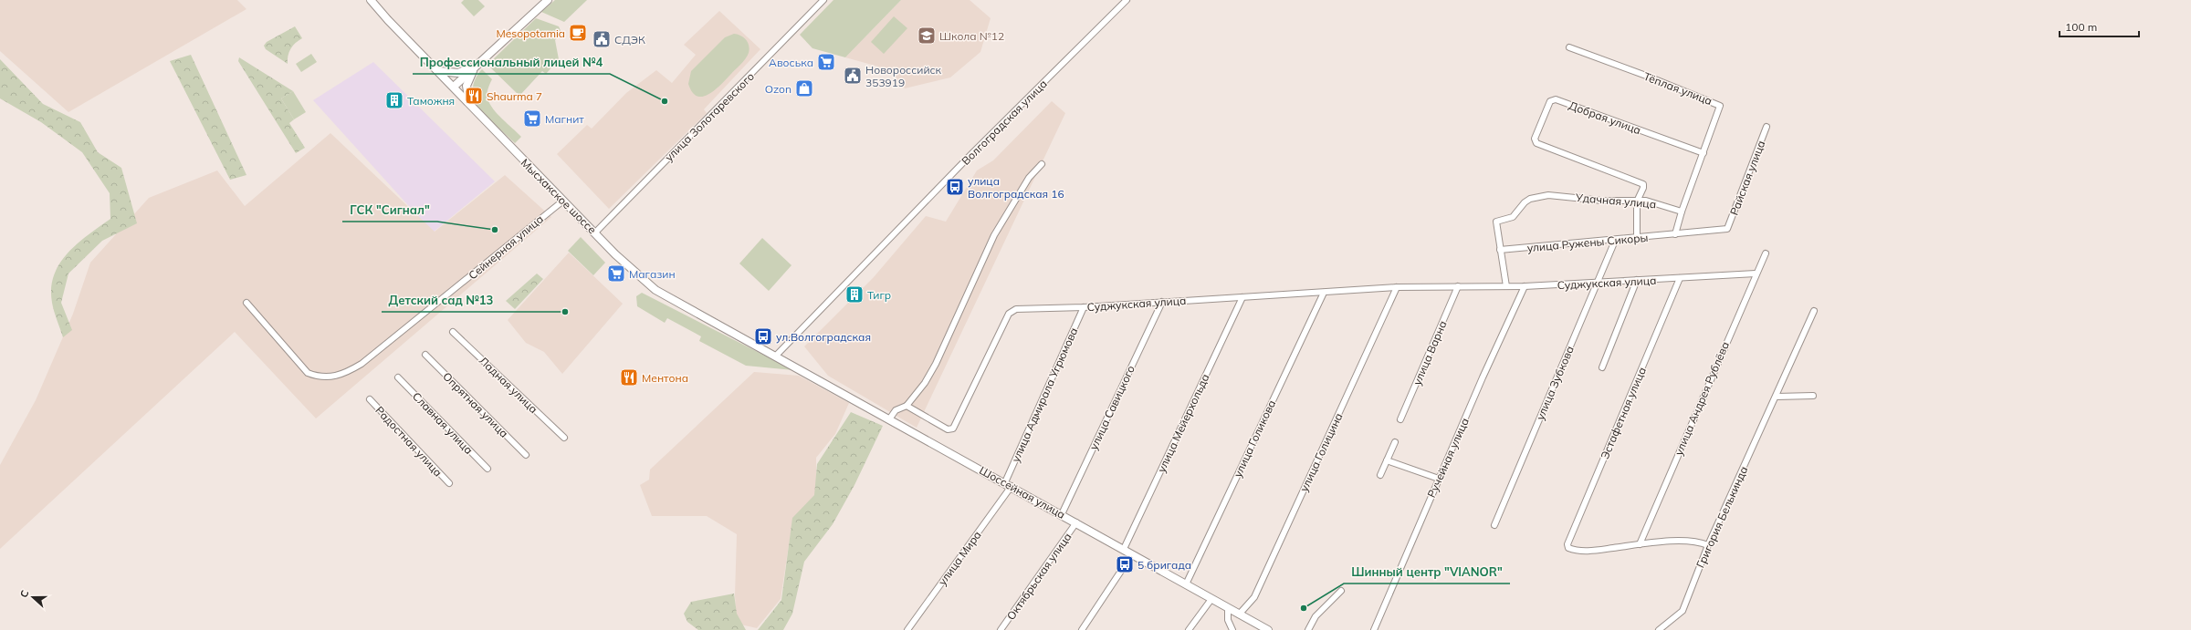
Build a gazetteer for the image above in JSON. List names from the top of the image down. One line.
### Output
{"streets":{"street":["Тёплая улица","улица Золотаревского","Добрая улица","Волгоградская улица","Райская улица","Мысхакское шоссе","Удачная улица","улица Ружены Сикоры","Сейнерная улица","Суджукская улица","улица Варна","улица Зубкова","Ладная улица","улица Адмирала Угрюмова","улица Андрея Рублёва","Опрятная улица","улица Савицкого","Эстафетная улица","Славная улица","улица Мейерхольда","улица Голикова","Радостная улица","улица Голицина","Ручейная улица","Шоссейная улица","Григория Белькинда","улица Мира","Октябрьская улица"]},"crossings":[["Тёплая улица","Добрая улица"],["Тёплая улица","Удачная улица"],["Тёплая улица","улица Ружены Сикоры"],["улица Золотаревского","Мысхакское шоссе"],["Добрая улица","Удачная улица"],["Волгоградская улица","Мысхакское шоссе"],["Волгоградская улица","Шоссейная улица"],["Райская улица","улица Ружены Сикоры"],["Мысхакское шоссе","Сейнерная улица"],["Мысхакское шоссе","Шоссейная улица"],["Удачная улица","улица Ружены Сикоры"],["улица Ружены Сикоры","улица Зубкова"],["Суджукская улица","улица Варна"],["Суджукская улица","улица Зубкова"],["Суджукская улица","улица Адмирала Угрюмова"],["Суджукская улица","улица Андрея Рублёва"],["Суджукская улица","улица Савицкого"],["Суджукская улица","Эстафетная улица"],["Суджукская улица","улица Мейерхольда"],["Суджукская улица","улица Голикова"],["Суджукская улица","улица Голицина"],["Суджукская улица","Ручейная улица"],["улица Адмирала Угрюмова","Шоссейная улица"],["улица Адмирала Угрюмова","улица Мира"],["улица Андрея Рублёва","Эстафетная улица"],["улица Савицкого","Шоссейная улица"],["улица Мейерхольда","Шоссейная улица"],["улица Голикова","Шоссейная улица"],["улица Голицина","Шоссейная улица"],["Шоссейная улица","улица Мира"],["Шоссейная улица","Октябрьская улица"]],"places":{"cafe":["Mesopotamia"],"school or university":["Школа №12"],"public building":["СДЭК","Новороссийск 353919"],"supermarket":["Авоська","Магнит","Магазин"],"shop":["Ozon"],"restaurant":["Shaurma 7","Ментона"],"building":["Таможня","Тигр"],"other":["Профессиональный лицей №4","ГСК \"Сигнал\"","Детский сад №13","Шинный центр \"VIANOR\""],"bus stop":["улица Волгоградская 16","ул.Волгоградская","5 бригада"]},"scale_bar":"100 m","north":"left"}
